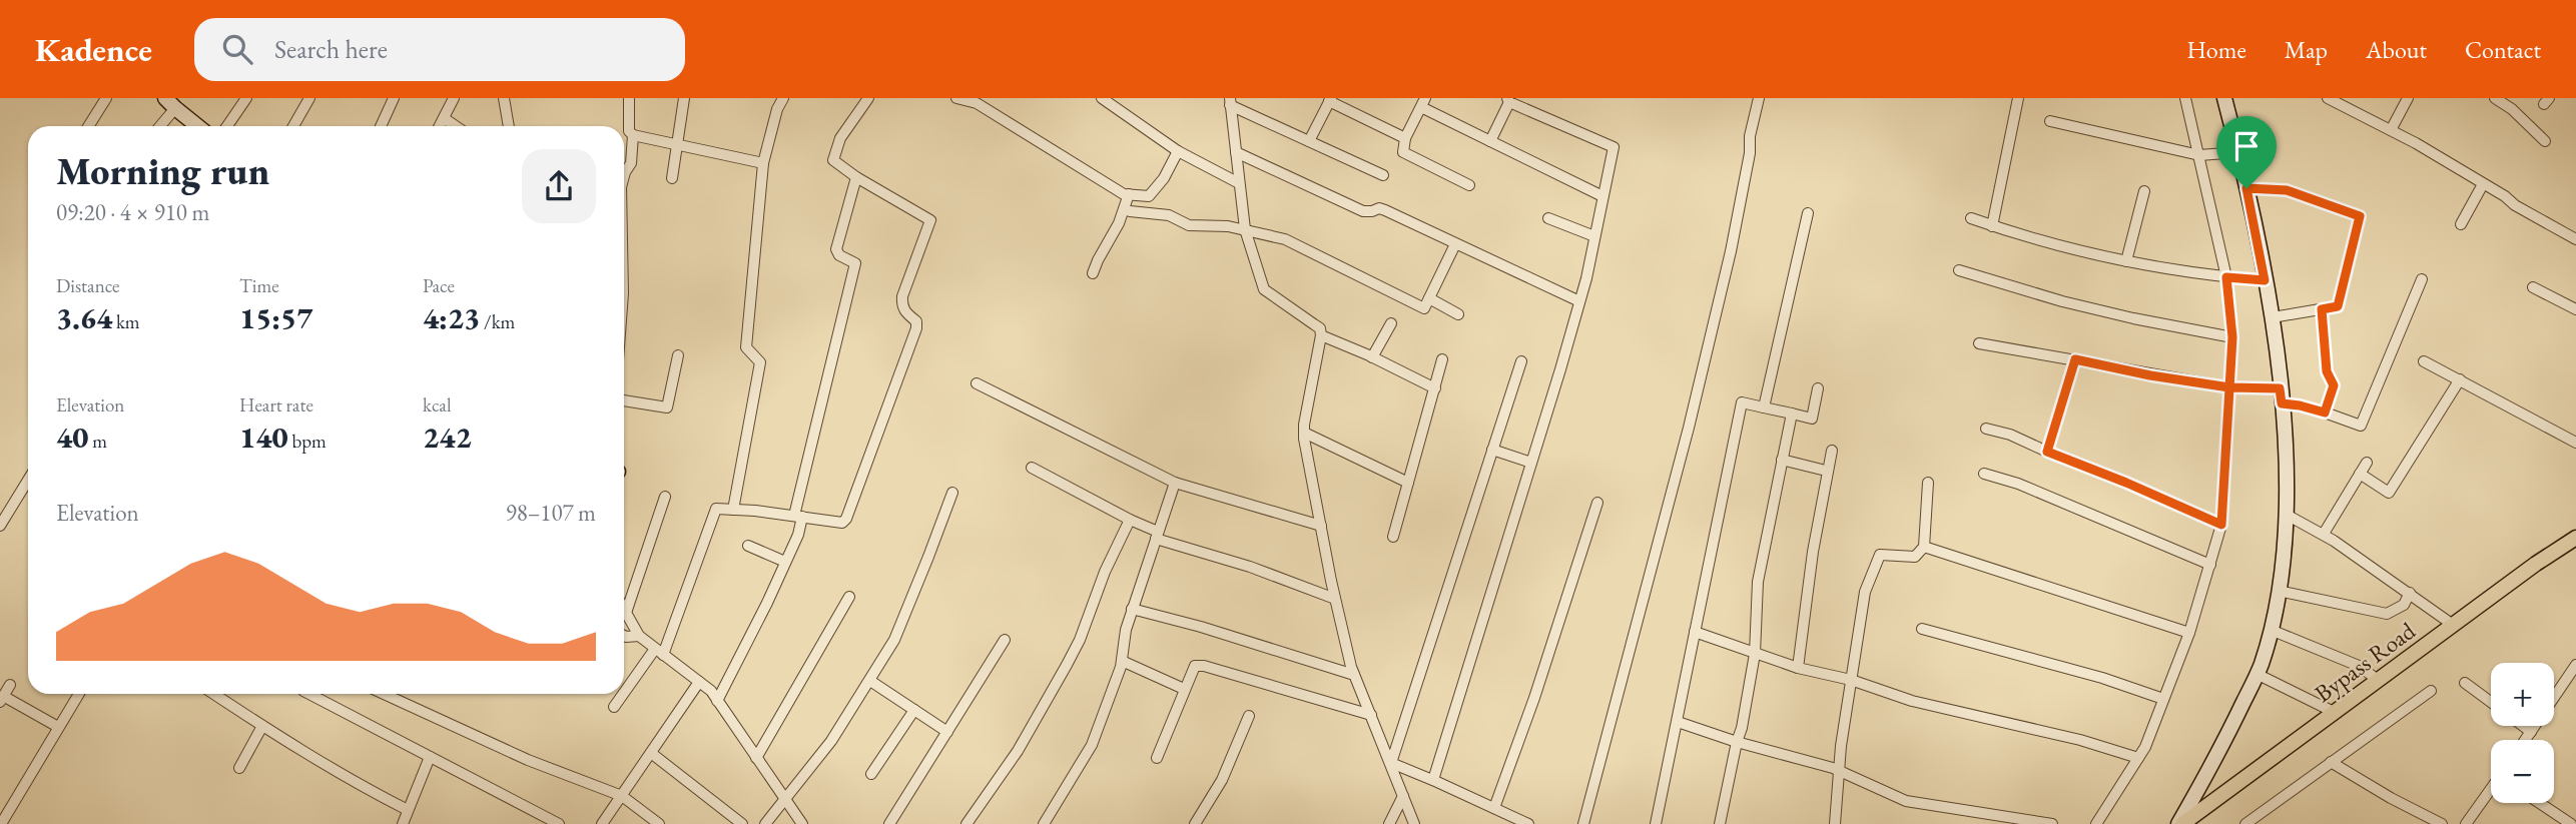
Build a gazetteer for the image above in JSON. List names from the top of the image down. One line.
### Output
{"streets":{"main road":["Bypass Road"]},"page":{"header":"Kadence","search":"Search here","nav":["Home","Map","About","Contact"],"heading":["Morning run","09:20 · 4 × 910 m"],"stats":[["Distance","3.64 km"],["Time","15:57"],["Pace","4:23 /km"],["Elevation","40 m"],["Heart rate","140 bpm"],["kcal","242"]],"chart":["Elevation","98–107 m"],"map_buttons":["+","−"]}}
